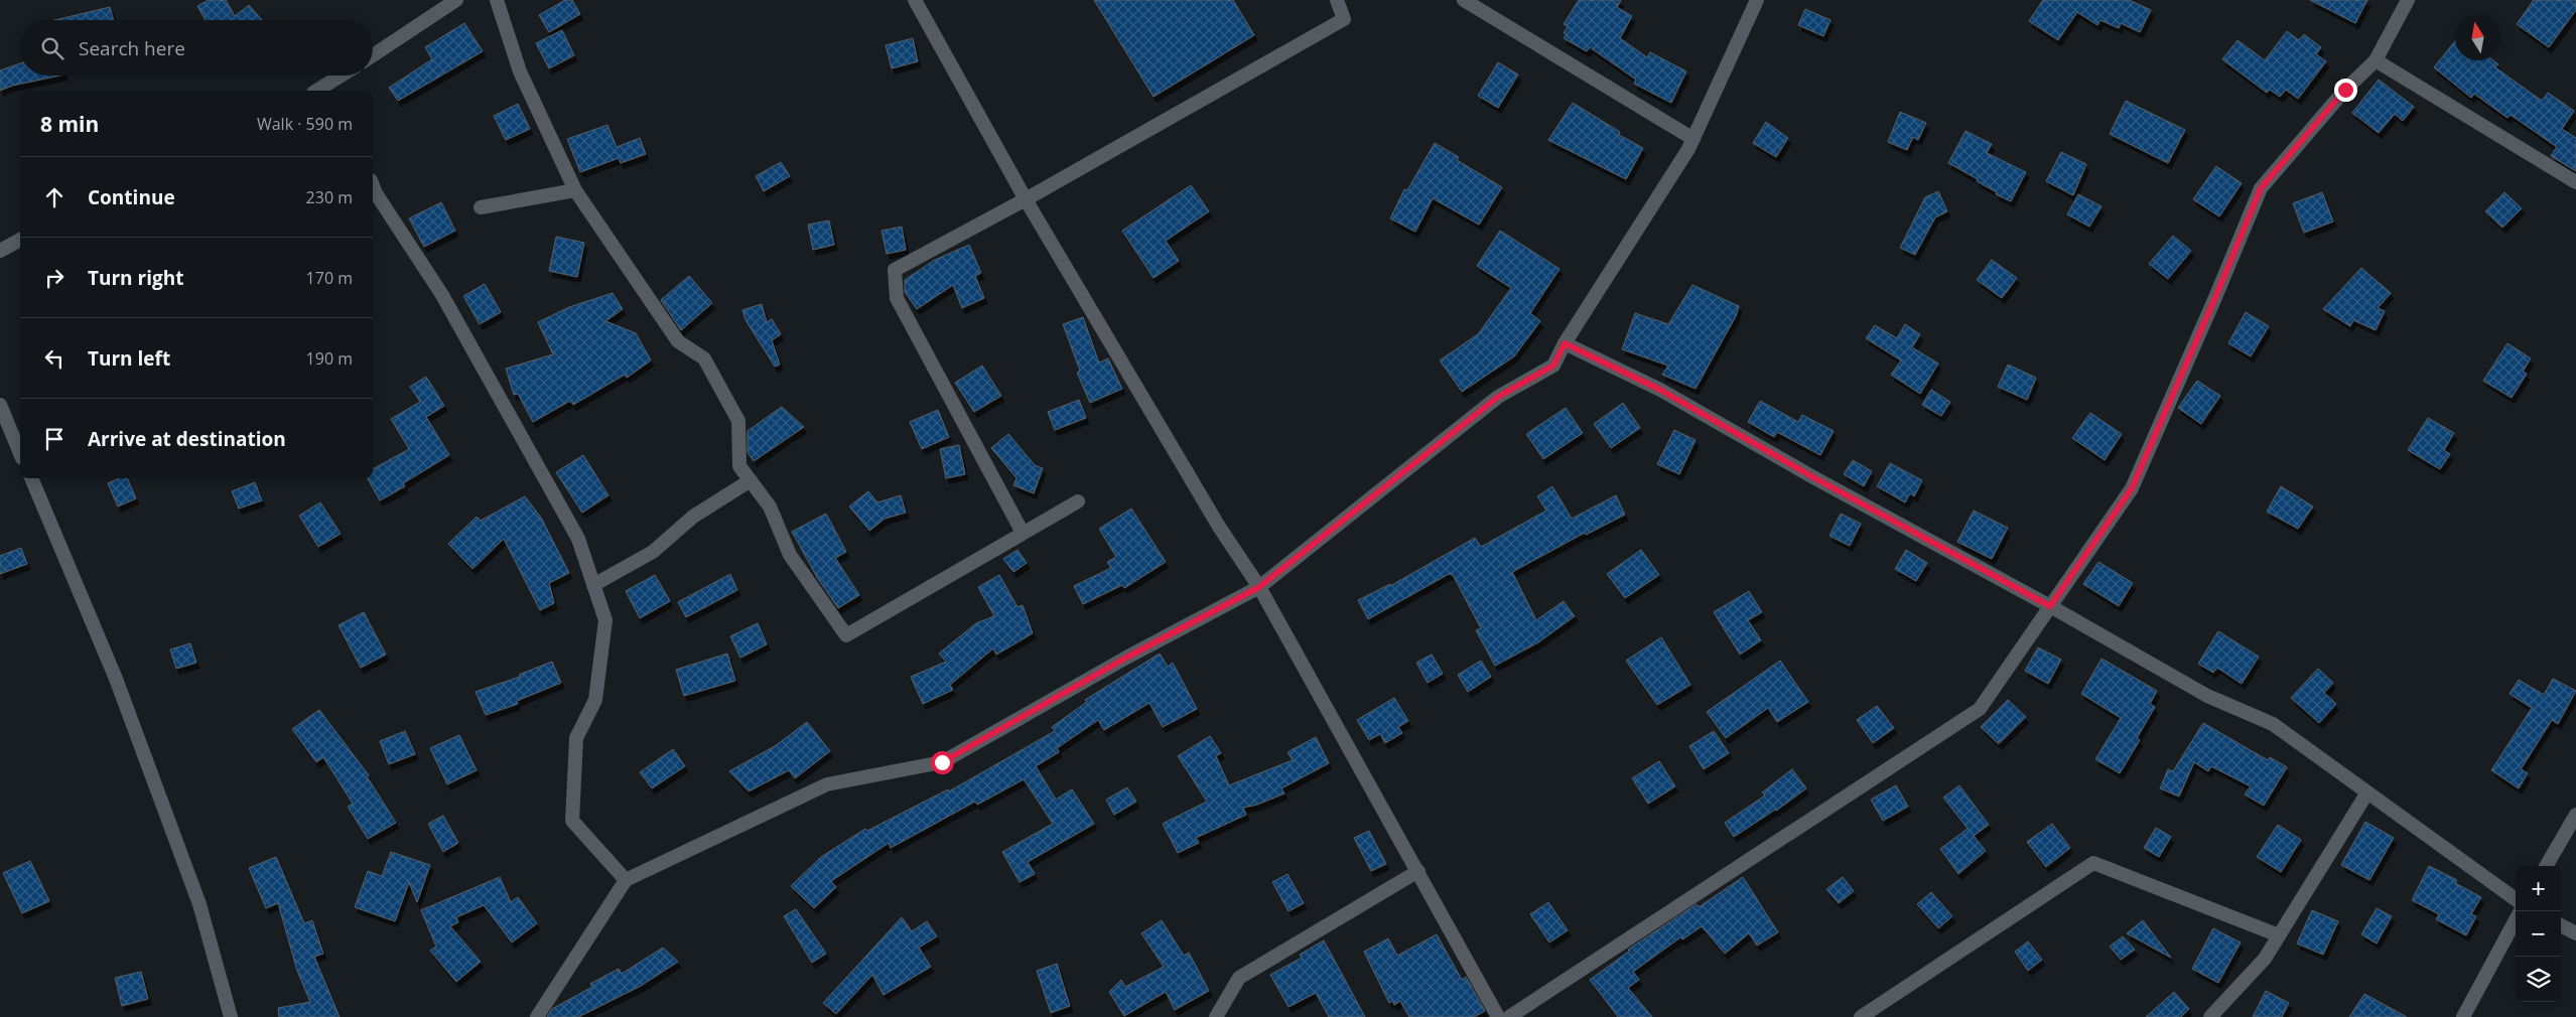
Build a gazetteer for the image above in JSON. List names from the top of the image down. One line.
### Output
{"north":"top","page":{"search":"Search here","heading":["8 min","Walk · 590 m"],"list":[["Continue","230 m"],["Turn right","170 m"],["Turn left","190 m"],"Arrive at destination"],"map_buttons":["+","−"]}}
